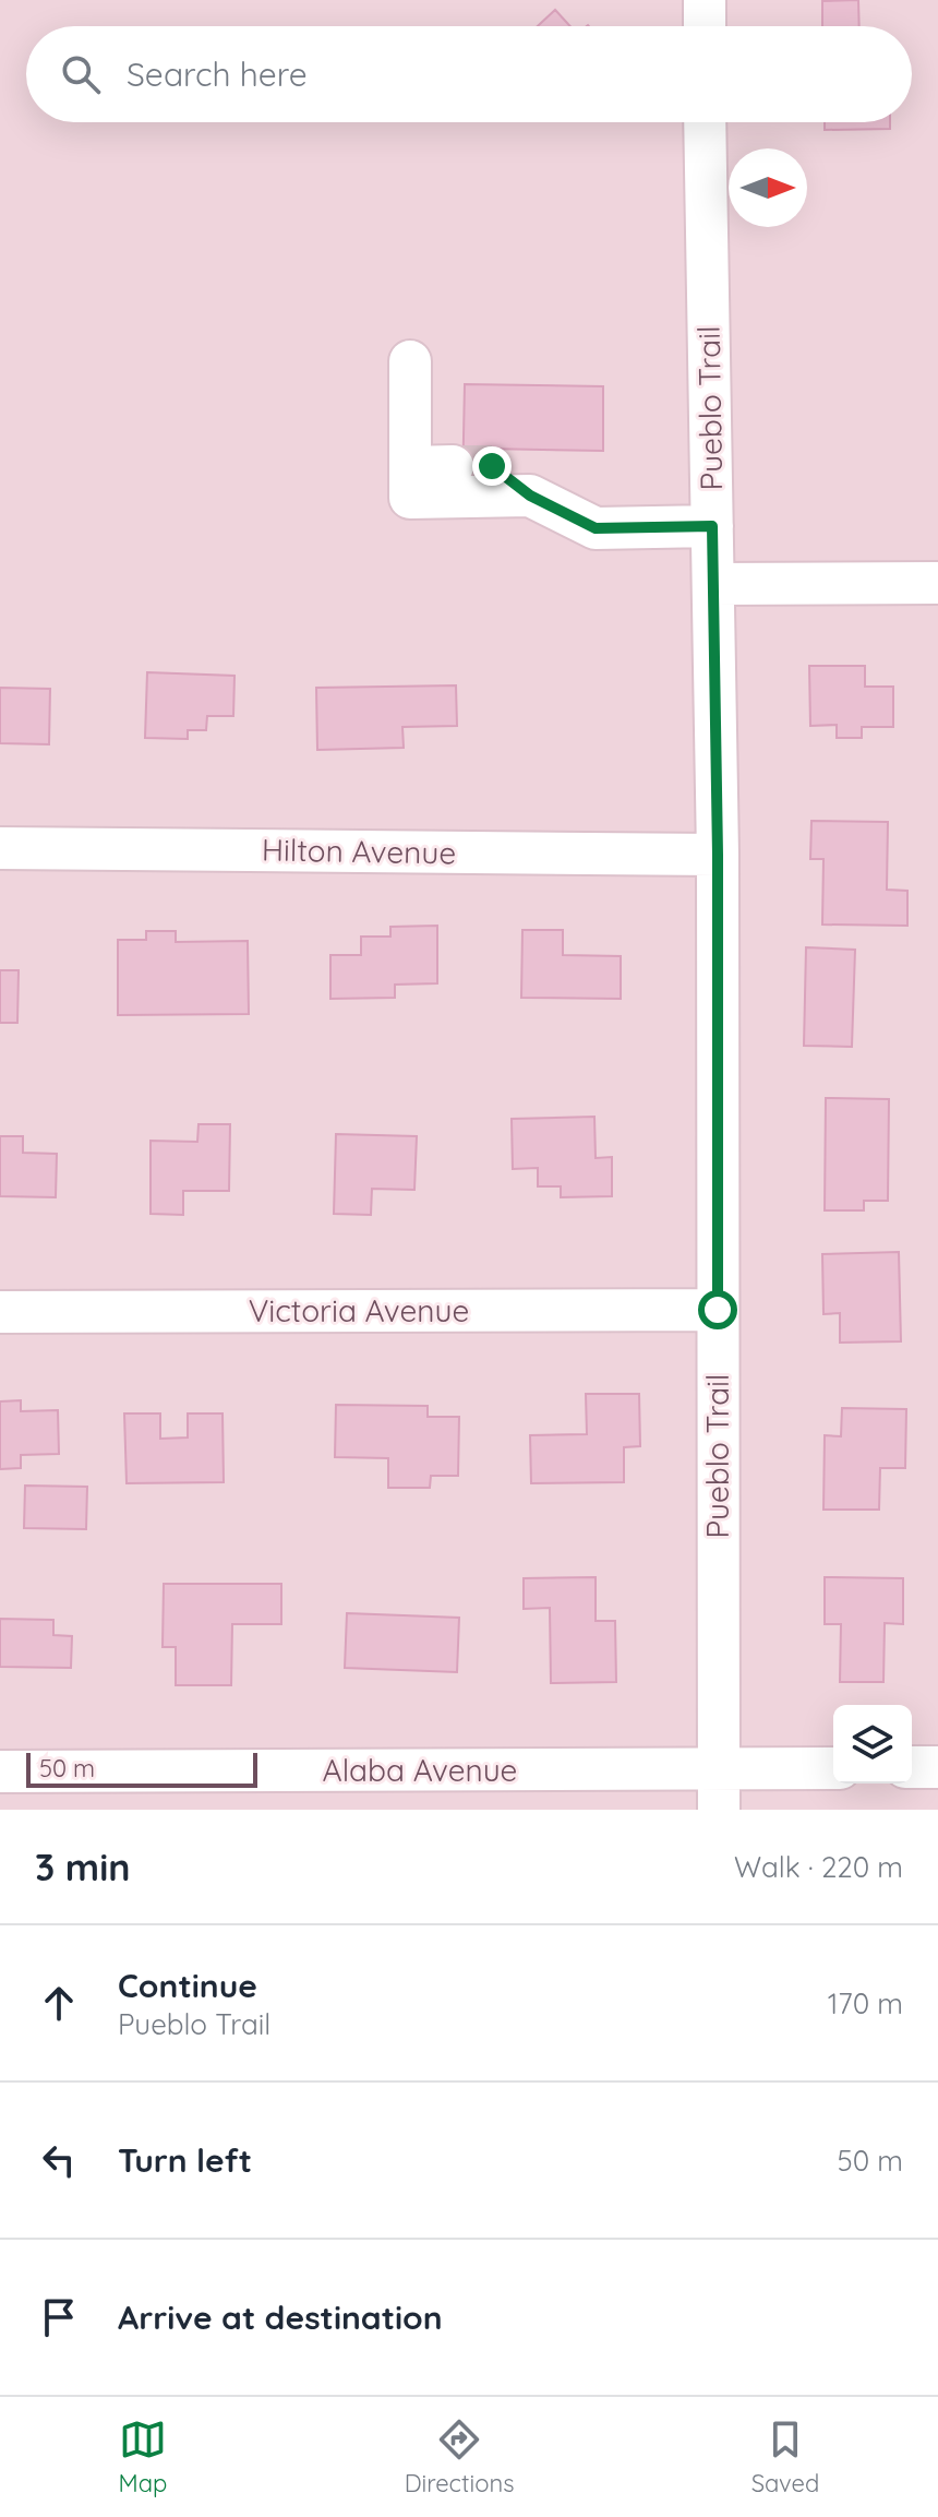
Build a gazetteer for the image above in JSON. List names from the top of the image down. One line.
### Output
{"streets":{"street":["Pueblo Trail","Hilton Avenue","Victoria Avenue","Alaba Avenue"]},"crossings":[["Pueblo Trail","Hilton Avenue"],["Pueblo Trail","Victoria Avenue"],["Pueblo Trail","Alaba Avenue"]],"scale_bar":"50 m","north":"right","page":{"search":"Search here","scale":"50 m","heading":["3 min","Walk · 220 m"],"list":[["Continue","Pueblo Trail","170 m"],["Turn left","50 m"],"Arrive at destination"],"nav":["Map","Directions","Saved"]}}
